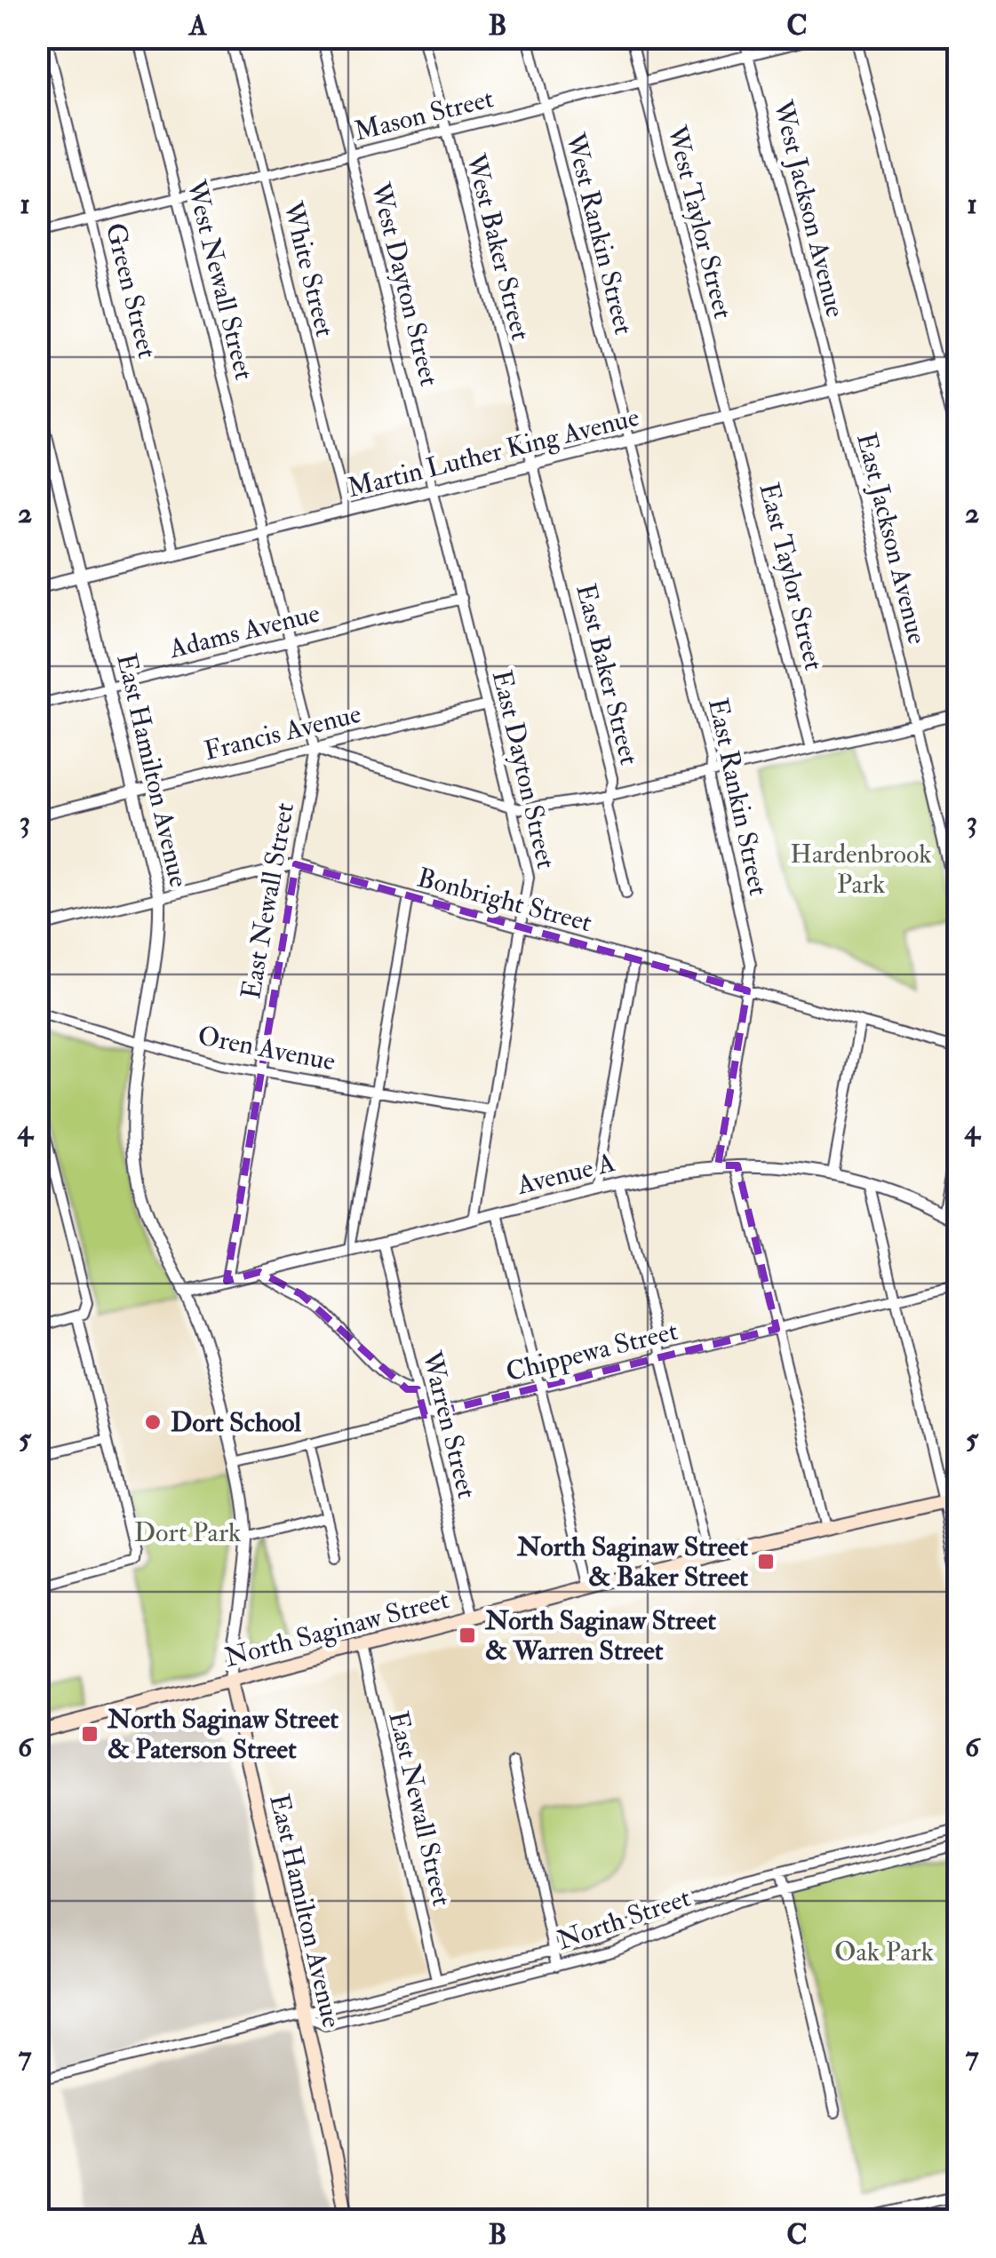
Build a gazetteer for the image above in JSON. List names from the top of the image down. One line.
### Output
{"streets":{"main road":["East Hamilton Avenue","North Saginaw Street"],"street":["Mason Street","West Jackson Avenue","West Taylor Street","West Rankin Street","West Baker Street","White Street","West Newall Street","West Dayton Street","Green Street","Martin Luther King Avenue","East Jackson Avenue","East Taylor Street","Adams Avenue","East Baker Street","Francis Avenue","East Dayton Street","East Rankin Street","Bonbright Street","East Newall Street","Oren Avenue","Avenue A","Chippewa Street","Warren Street","North Street"]},"crossings":[["Mason Street","West Jackson Avenue"],["Mason Street","West Taylor Street"],["Mason Street","West Rankin Street"],["Mason Street","West Baker Street"],["Mason Street","White Street"],["Mason Street","West Newall Street"],["Mason Street","West Dayton Street"],["Mason Street","Green Street"],["West Jackson Avenue","Martin Luther King Avenue"],["West Jackson Avenue","East Jackson Avenue"],["West Taylor Street","Martin Luther King Avenue"],["West Taylor Street","East Taylor Street"],["West Rankin Street","Martin Luther King Avenue"],["West Rankin Street","East Rankin Street"],["West Baker Street","Martin Luther King Avenue"],["West Baker Street","East Baker Street"],["White Street","Martin Luther King Avenue"],["West Newall Street","Martin Luther King Avenue"],["West Newall Street","East Newall Street"],["West Dayton Street","Martin Luther King Avenue"],["West Dayton Street","East Dayton Street"],["Green Street","Martin Luther King Avenue"],["Martin Luther King Avenue","East Jackson Avenue"],["Martin Luther King Avenue","East Taylor Street"],["Martin Luther King Avenue","East Baker Street"],["Martin Luther King Avenue","East Dayton Street"],["Martin Luther King Avenue","East Hamilton Avenue"],["Martin Luther King Avenue","East Rankin Street"],["Martin Luther King Avenue","East Newall Street"],["Adams Avenue","East Dayton Street"],["Adams Avenue","East Hamilton Avenue"],["Adams Avenue","East Newall Street"],["Francis Avenue","East Dayton Street"],["Francis Avenue","East Hamilton Avenue"],["Francis Avenue","East Newall Street"],["East Dayton Street","Bonbright Street"],["East Dayton Street","Oren Avenue"],["East Dayton Street","Avenue A"],["East Hamilton Avenue","Bonbright Street"],["East Hamilton Avenue","Oren Avenue"],["East Hamilton Avenue","Avenue A"],["East Hamilton Avenue","Chippewa Street"],["East Hamilton Avenue","North Saginaw Street"],["East Hamilton Avenue","North Street"],["East Rankin Street","Bonbright Street"],["East Rankin Street","Avenue A"],["Bonbright Street","East Newall Street"],["East Newall Street","Oren Avenue"],["East Newall Street","Avenue A"],["East Newall Street","North Saginaw Street"],["East Newall Street","North Street"],["Avenue A","Warren Street"],["Chippewa Street","Warren Street"],["Warren Street","North Saginaw Street"]],"parks":["Hardenbrook Park","Dort Park","Oak Park"],"places":{"other":["Dort School"],"transit":["North Saginaw Street & Baker Street","North Saginaw Street & Warren Street","North Saginaw Street & Paterson Street"]},"grid":{"columns":["A","B","C"],"rows":["1","2","3","4","5","6","7"]}}
